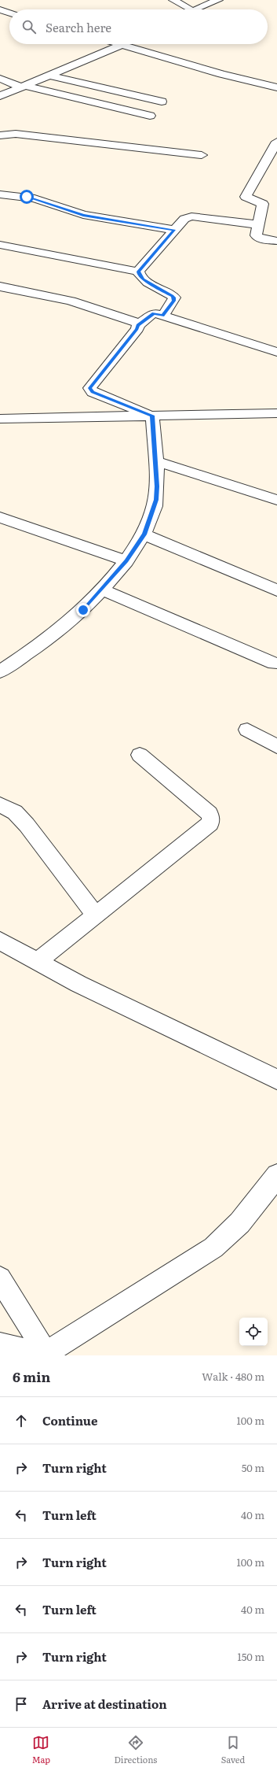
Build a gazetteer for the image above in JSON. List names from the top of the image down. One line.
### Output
{"page":{"search":"Search here","heading":["6 min","Walk · 480 m"],"list":[["Continue","100 m"],["Turn right","50 m"],["Turn left","40 m"],["Turn right","100 m"],["Turn left","40 m"],["Turn right","150 m"],"Arrive at destination"],"nav":["Map","Directions","Saved"]}}
